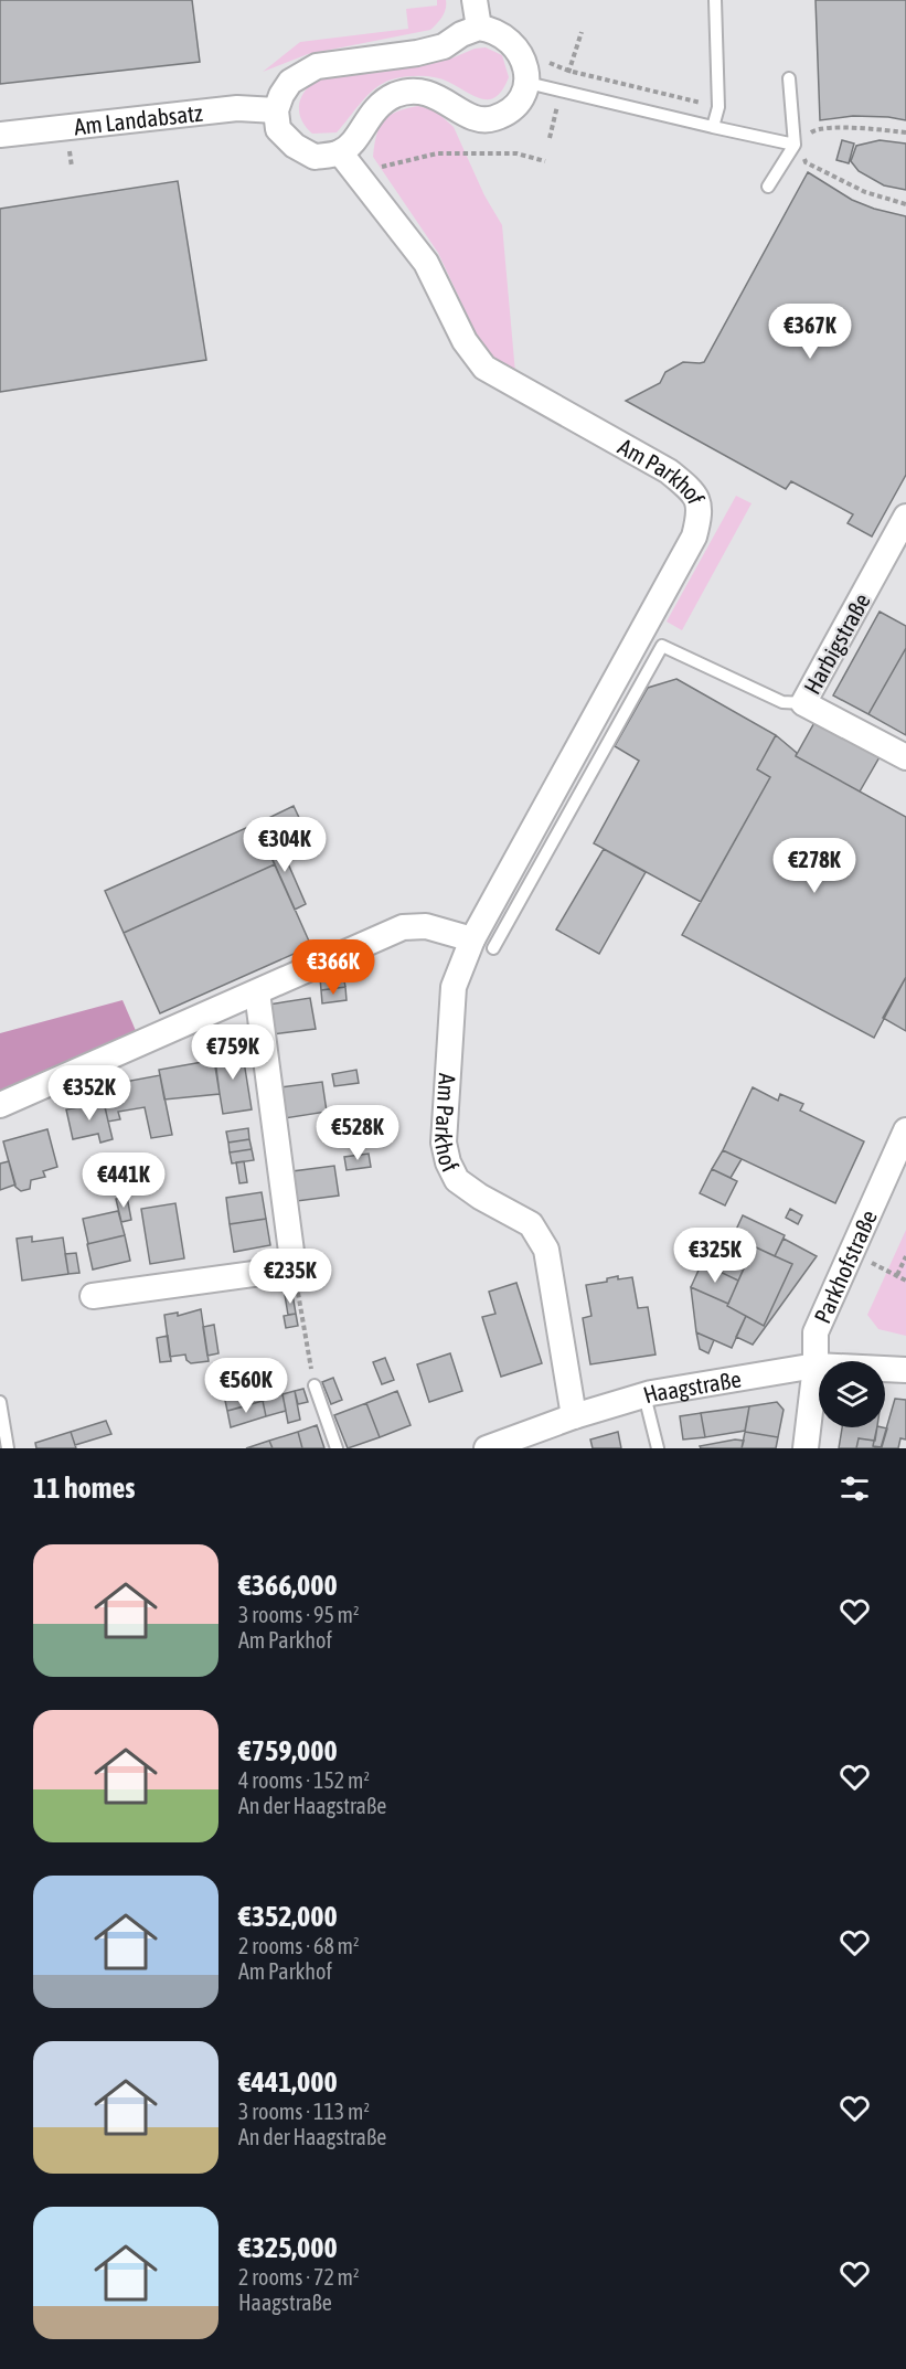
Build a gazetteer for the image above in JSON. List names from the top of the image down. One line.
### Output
{"streets":{"street":["Am Landabsatz","Am Parkhof","Harbigstraße","Parkhofstraße","Haagstraße"]},"crossings":[["Am Parkhof","Haagstraße"],["Parkhofstraße","Haagstraße"]],"page":{"price":["€367K","€304K","€278K","€366K","€759K","€352K","€528K","€441K","€325K","€235K","€560K"],"heading":"11 homes","list":[{"name":"€366,000","note":"3 rooms · 95 m² · Am Parkhof"},{"name":"€759,000","note":"4 rooms · 152 m² · An der Haagstraße"},{"name":"€352,000","note":"2 rooms · 68 m² · Am Parkhof"},{"name":"€441,000","note":"3 rooms · 113 m² · An der Haagstraße"},{"name":"€325,000","note":"2 rooms · 72 m² · Haagstraße"}]}}
